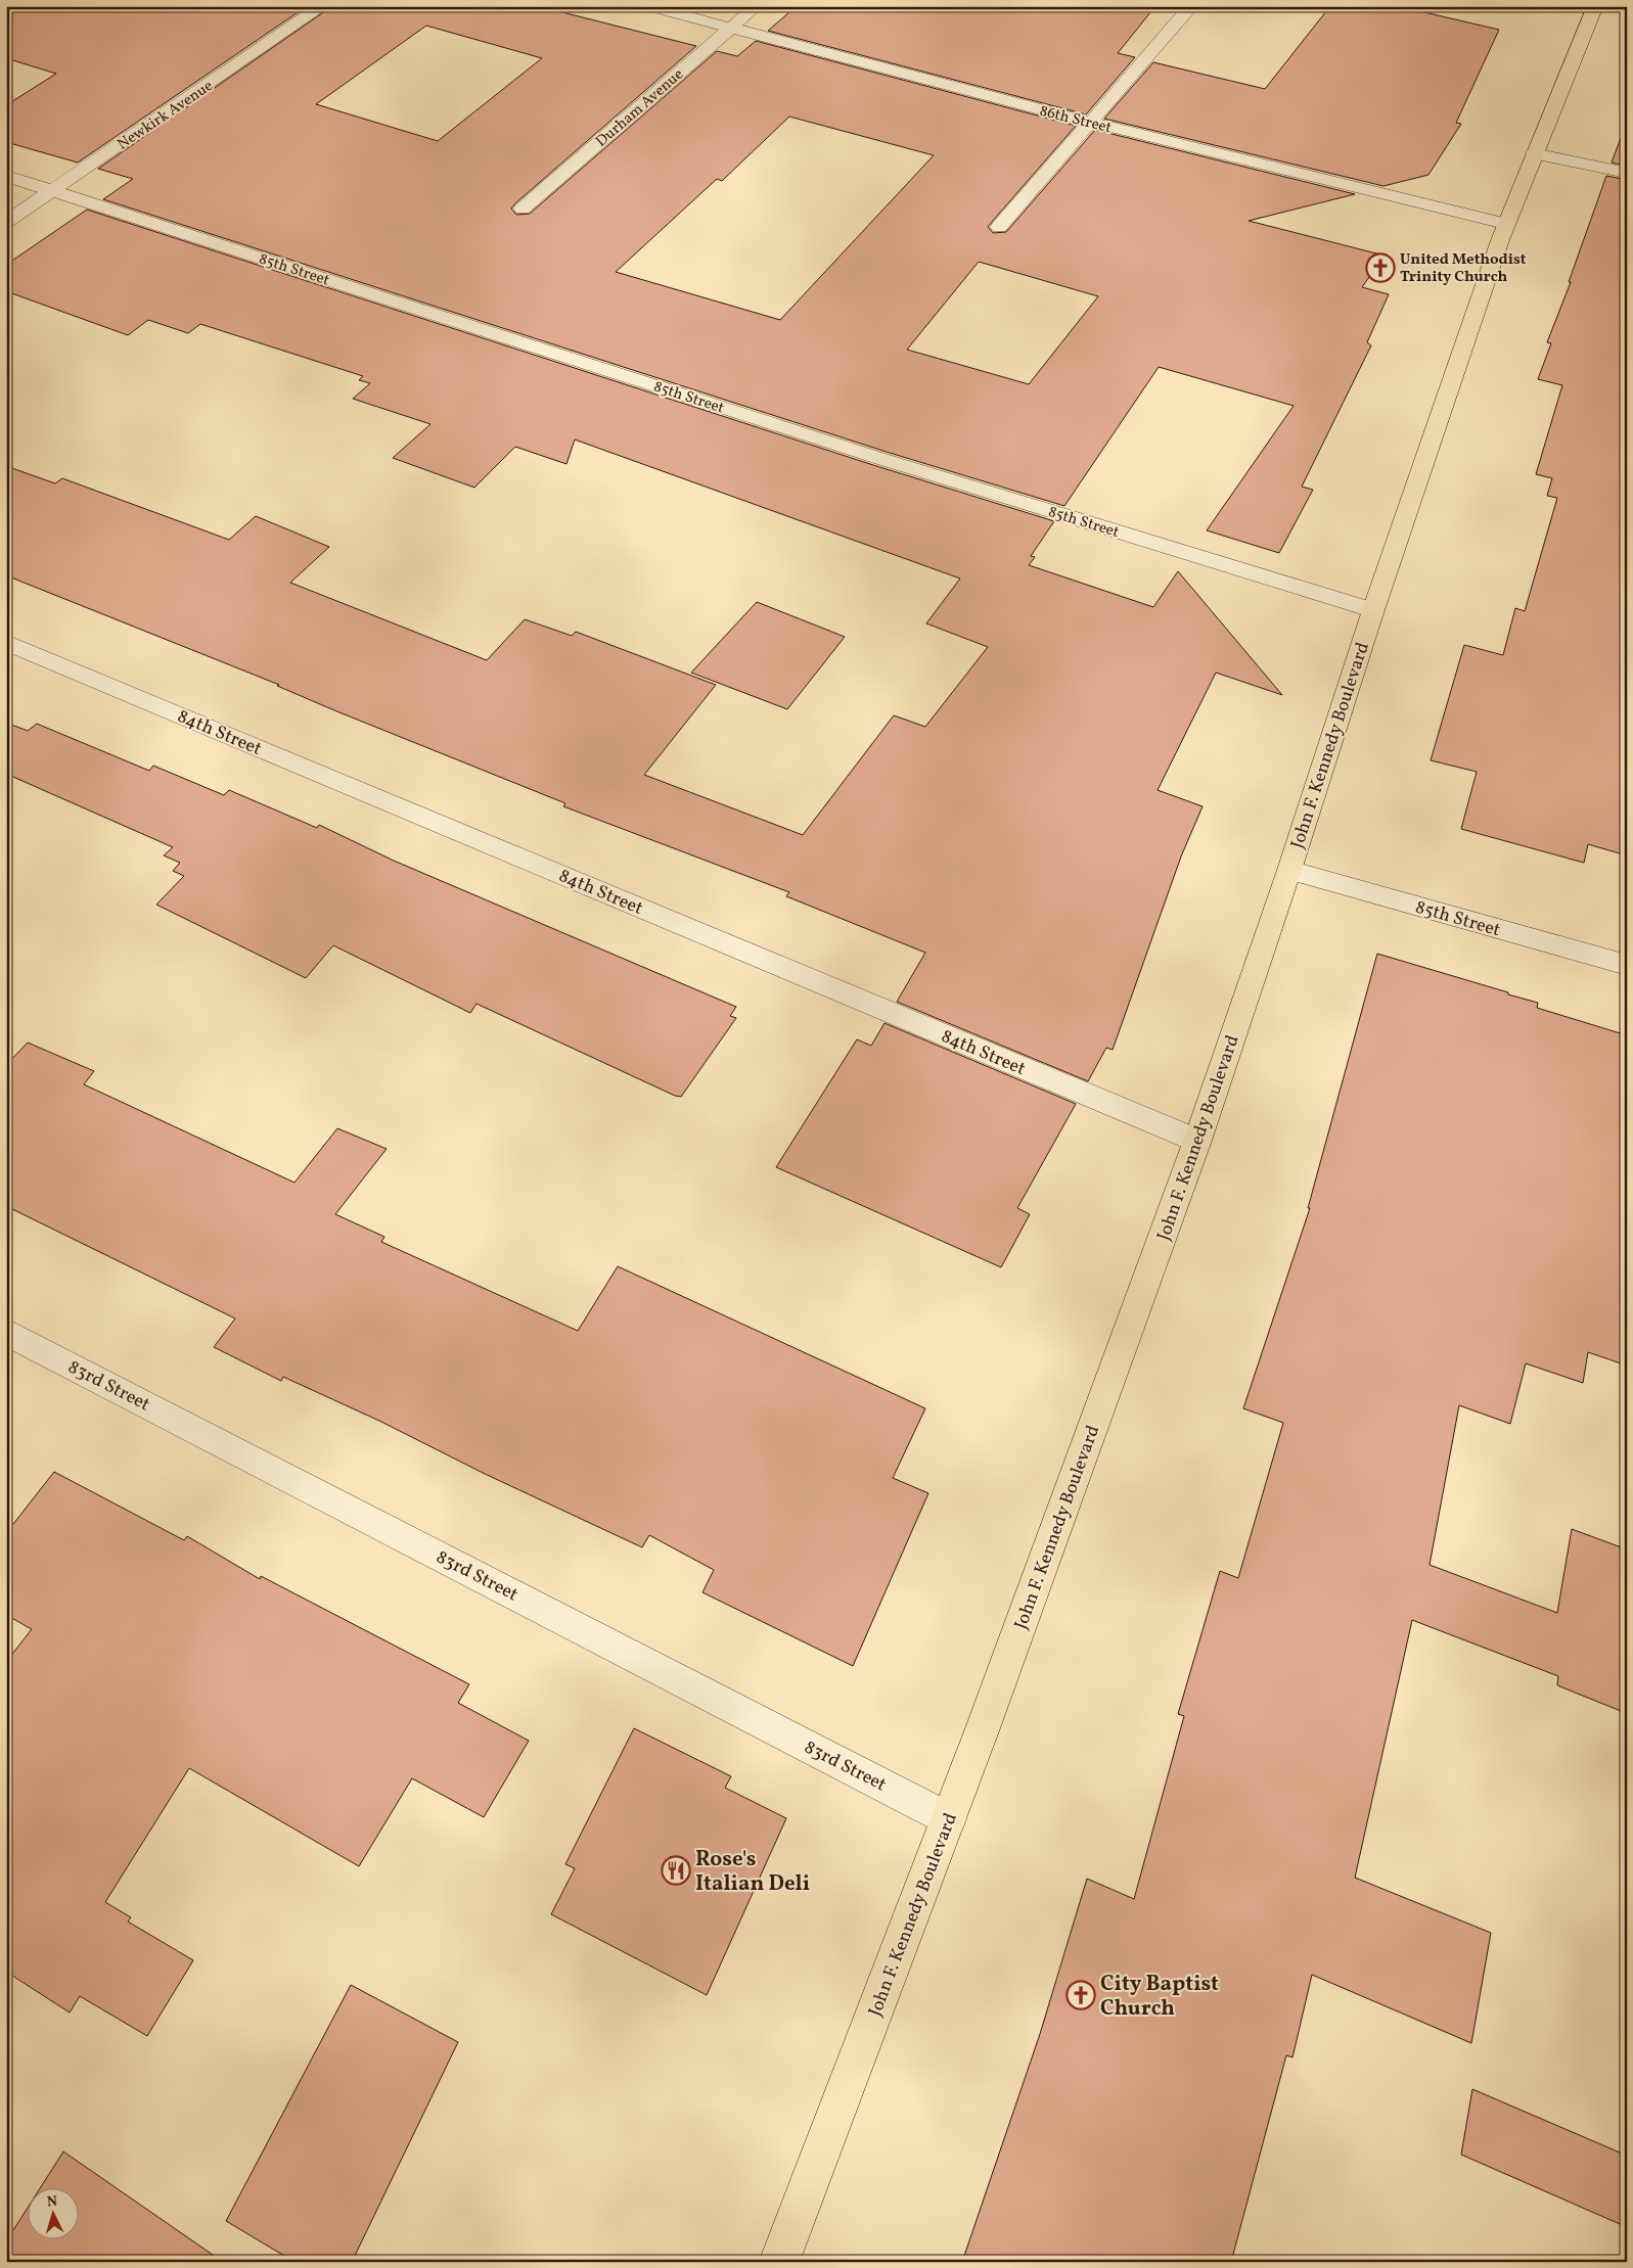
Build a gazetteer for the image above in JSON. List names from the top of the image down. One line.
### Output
{"streets":{"main road":["John F. Kennedy Boulevard"],"street":["Durham Avenue","Newkirk Avenue","86th Street","85th Street","84th Street","83rd Street"]},"crossings":[["Durham Avenue","86th Street"],["Newkirk Avenue","85th Street"],["86th Street","John F. Kennedy Boulevard"],["85th Street","John F. Kennedy Boulevard"],["84th Street","John F. Kennedy Boulevard"],["John F. Kennedy Boulevard","83rd Street"]],"places":{"church":["United Methodist Trinity Church","City Baptist Church"],"restaurant":["Rose's Italian Deli"]},"north":"top"}
